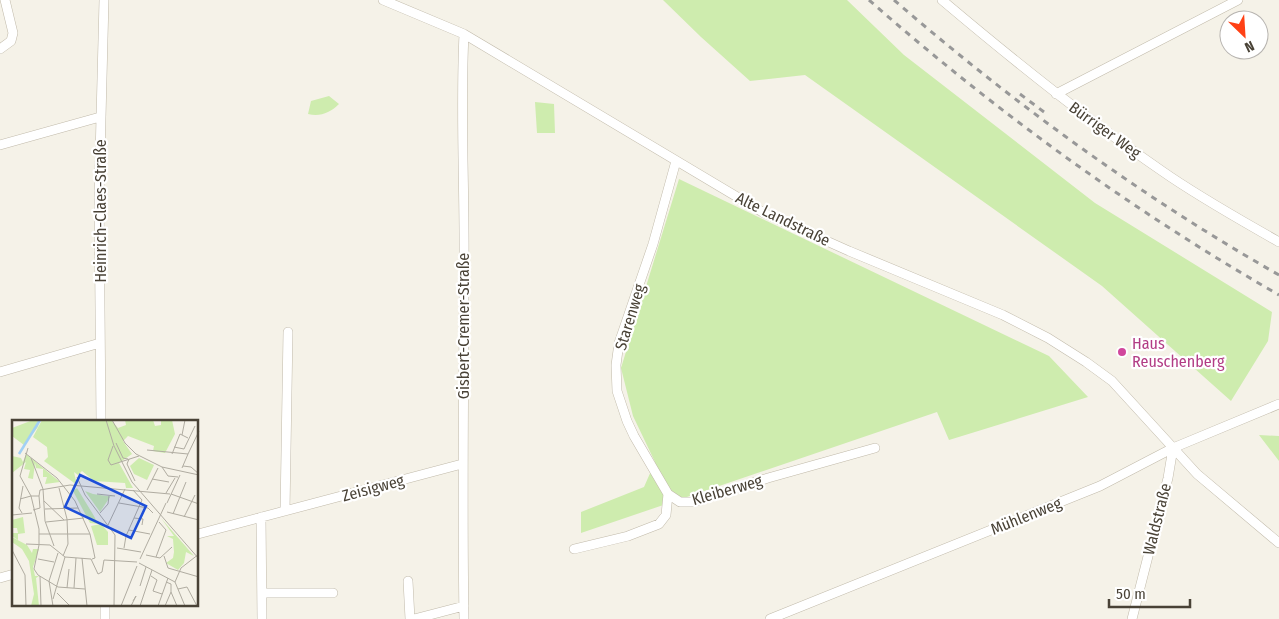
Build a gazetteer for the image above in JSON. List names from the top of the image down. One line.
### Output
{"streets":{"street":["Bürriger Weg","Heinrich-Claes-Straße","Alte Landstraße","Starenweg","Gisbert-Cremer-Straße","Zeisigweg","Kleiberweg","Mühlenweg","Waldstraße"]},"crossings":[["Alte Landstraße","Starenweg"],["Alte Landstraße","Gisbert-Cremer-Straße"],["Alte Landstraße","Mühlenweg"],["Alte Landstraße","Waldstraße"],["Starenweg","Kleiberweg"],["Gisbert-Cremer-Straße","Zeisigweg"],["Mühlenweg","Waldstraße"]],"places":["Haus Reuschenberg"],"scale_bar":"50 m","north":"bottom right"}
